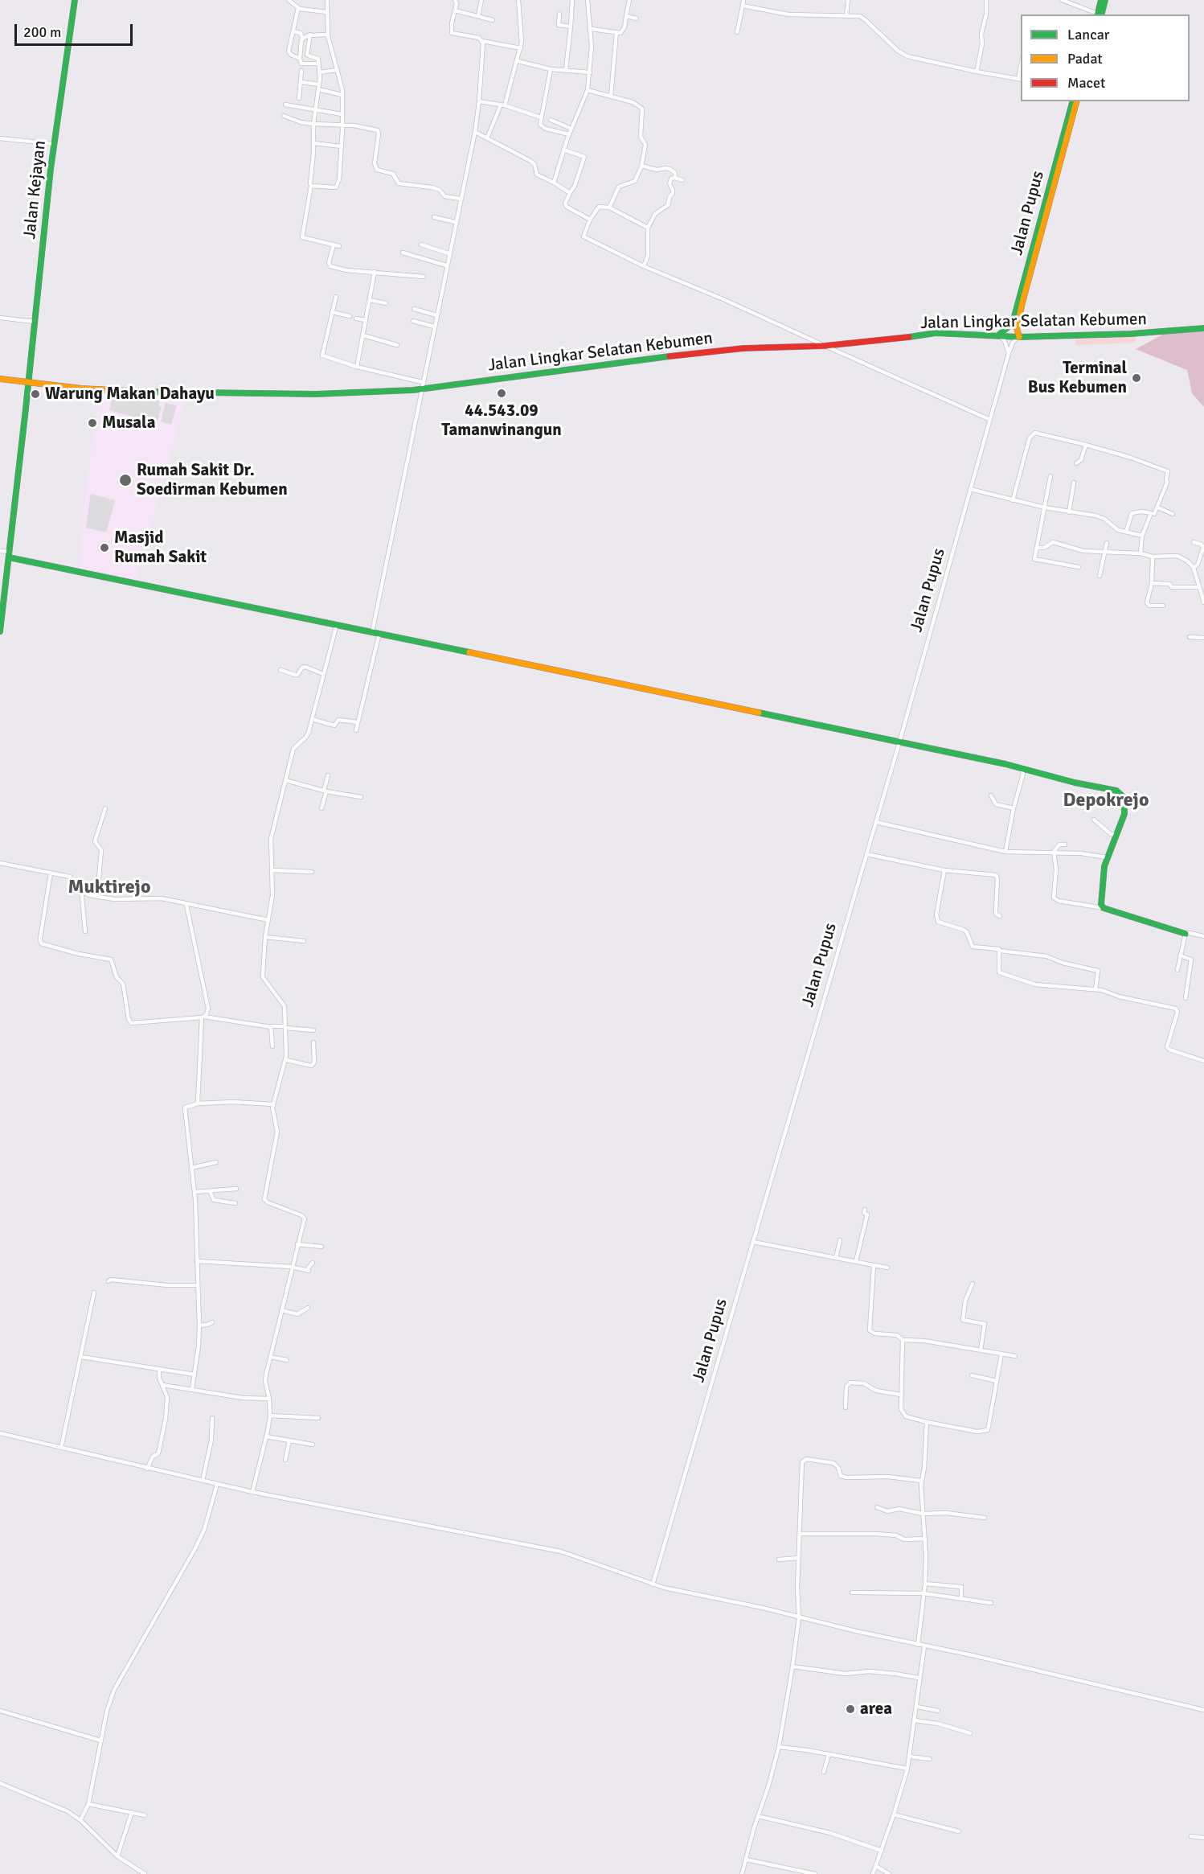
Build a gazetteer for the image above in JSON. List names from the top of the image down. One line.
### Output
{"streets":{"main road":["Jalan Kejayan","Jalan Pupus","Jalan Lingkar Selatan Kebumen"]},"crossings":[["Jalan Kejayan","Jalan Lingkar Selatan Kebumen"],["Jalan Pupus","Jalan Lingkar Selatan Kebumen"]],"districts":["Depokrejo","Muktirejo"],"places":["Terminal Bus Kebumen","44.543.09 Tamanwinangun","Warung Makan Dahayu","Musala","Rumah Sakit Dr. Soedirman Kebumen","Masjid Rumah Sakit","area"],"legend":["Lancar","Padat","Macet"],"scale_bar":"200 m"}
